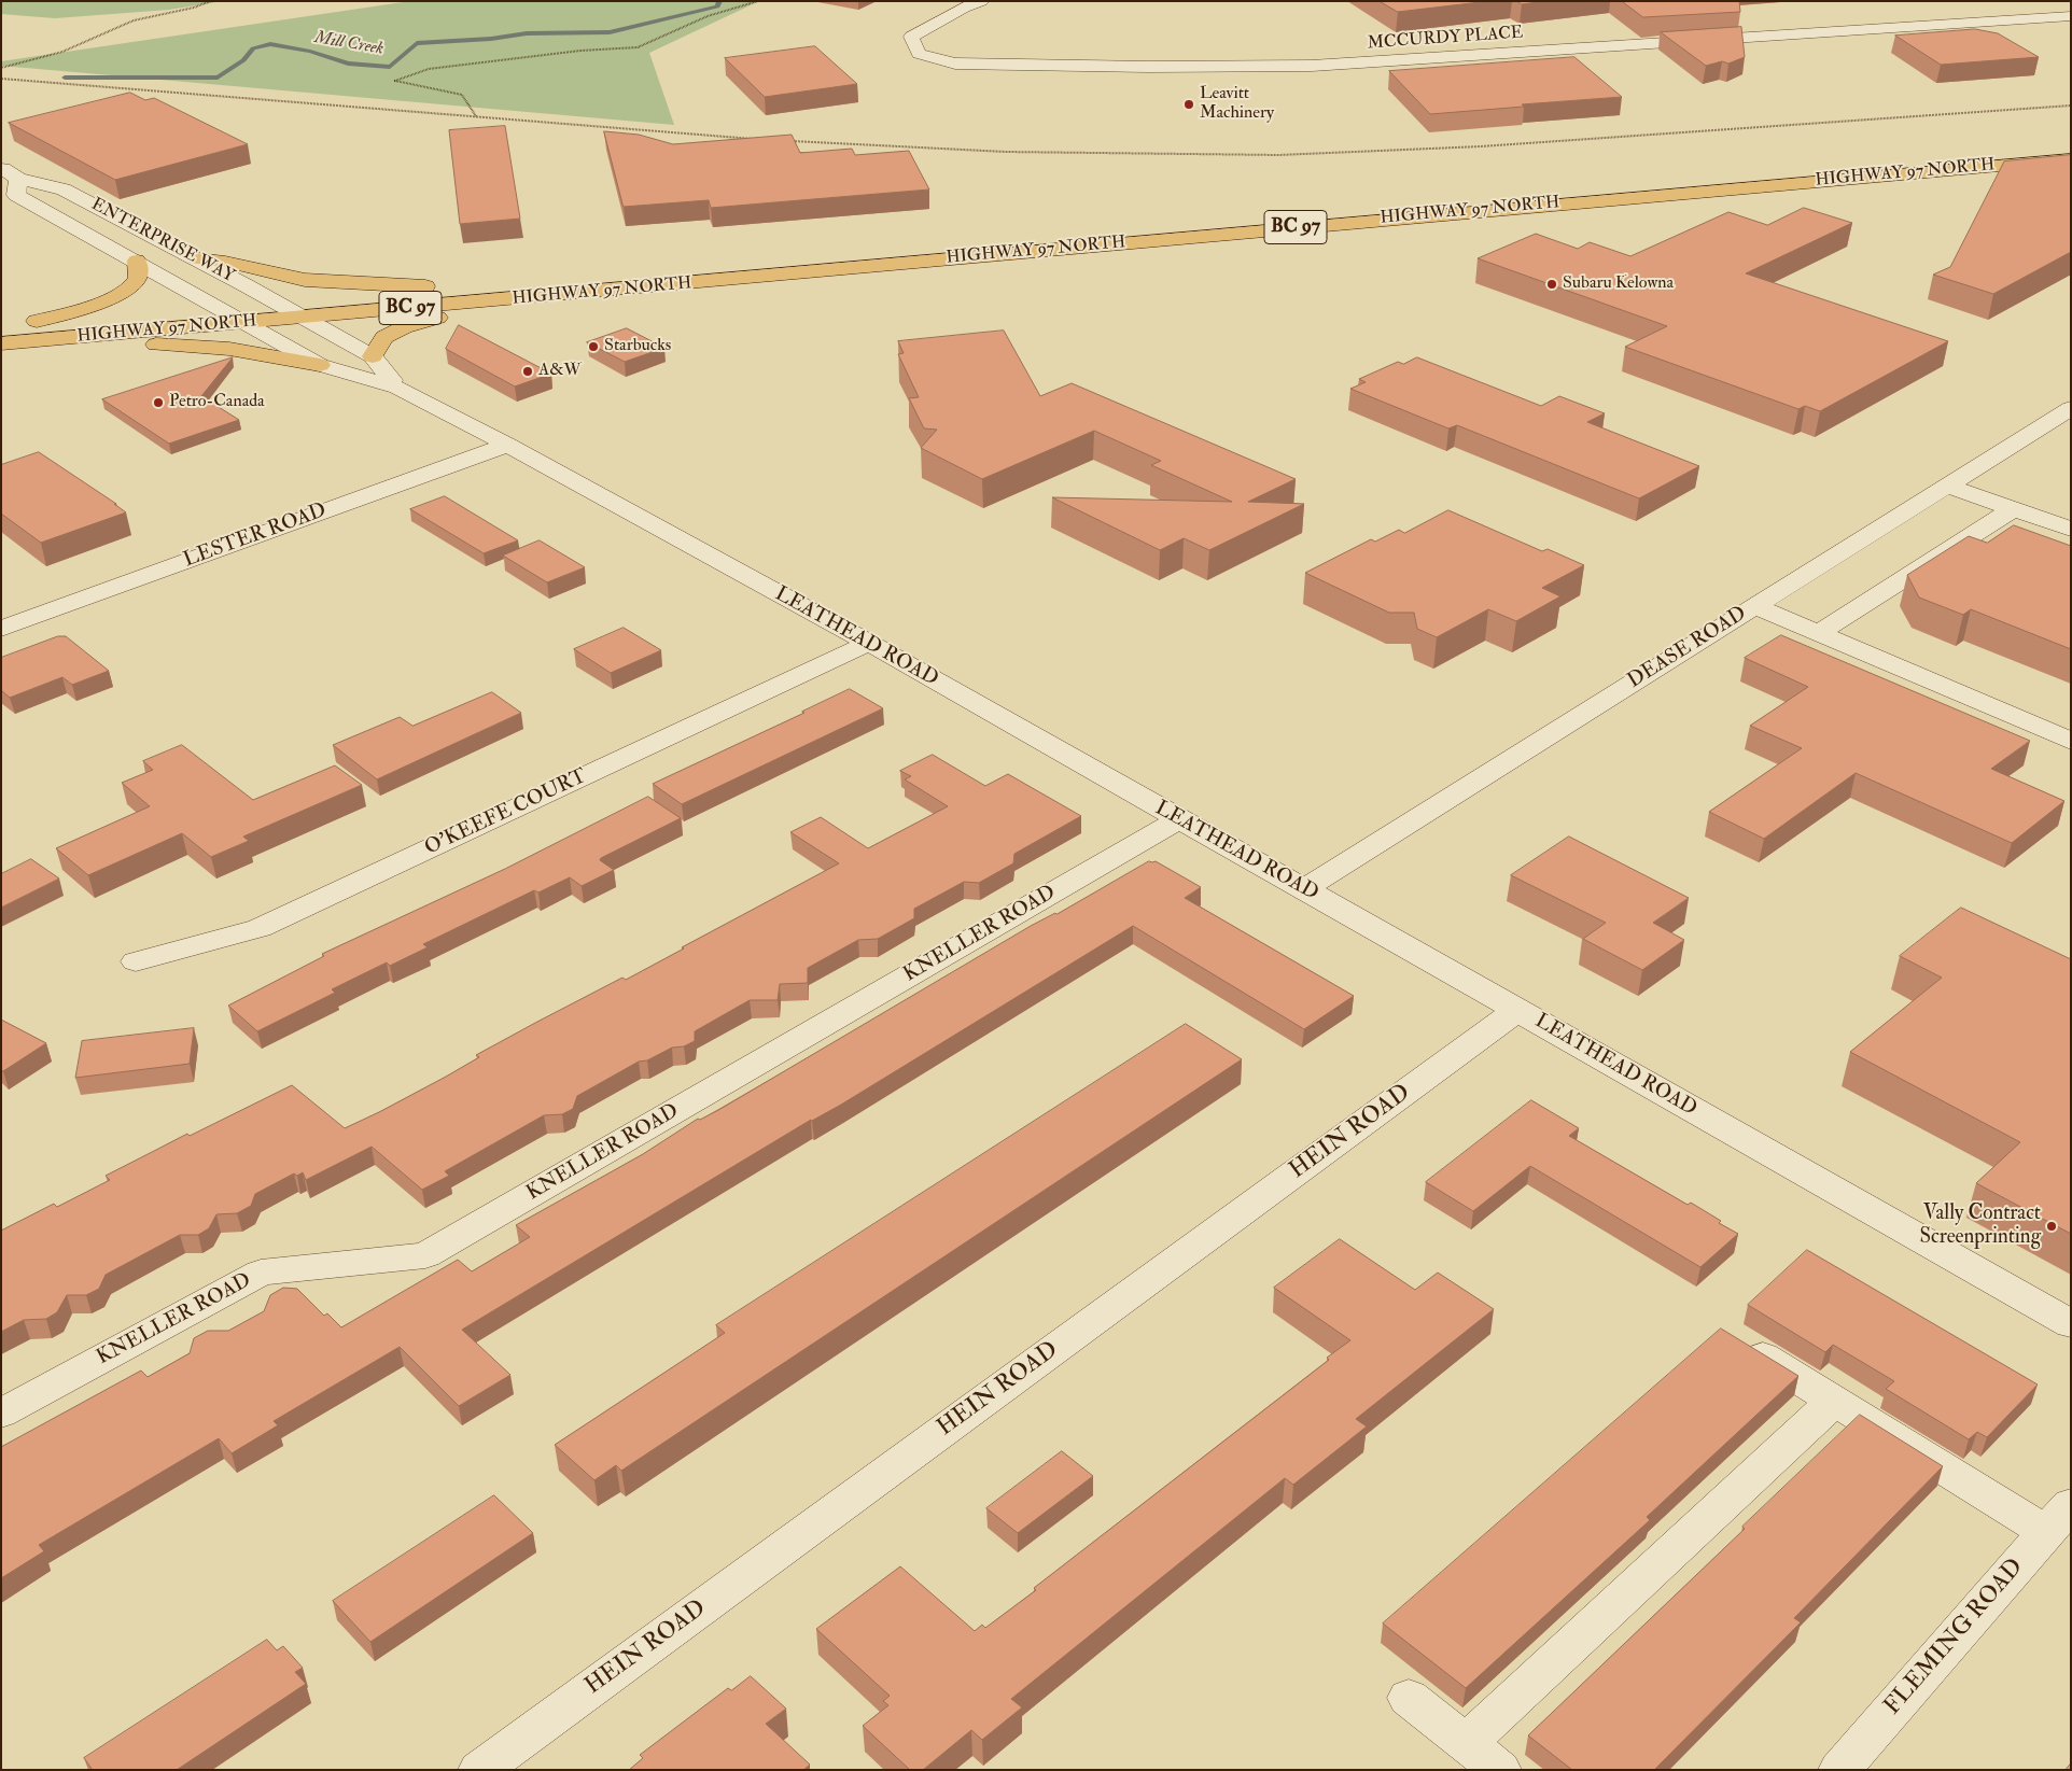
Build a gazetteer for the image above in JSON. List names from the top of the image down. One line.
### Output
{"streets":{"highway":["HIGHWAY 97 NORTH","BC 97"],"street":["MCCURDY PLACE","ENTERPRISE WAY","LESTER ROAD","LEATHEAD ROAD","DEASE ROAD","O'KEEFE COURT","KNELLER ROAD","HEIN ROAD","FLEMING ROAD"]},"crossings":[["HIGHWAY 97 NORTH","ENTERPRISE WAY"],["HIGHWAY 97 NORTH","LEATHEAD ROAD"],["ENTERPRISE WAY","LEATHEAD ROAD"],["LESTER ROAD","LEATHEAD ROAD"],["LEATHEAD ROAD","DEASE ROAD"],["LEATHEAD ROAD","O'KEEFE COURT"],["LEATHEAD ROAD","KNELLER ROAD"],["LEATHEAD ROAD","HEIN ROAD"]],"water":["Mill Creek"],"places":["Leavitt Machinery","Subaru Kelowna","Starbucks","A&W","Petro-Canada","Vally Contract Screenprinting"]}
